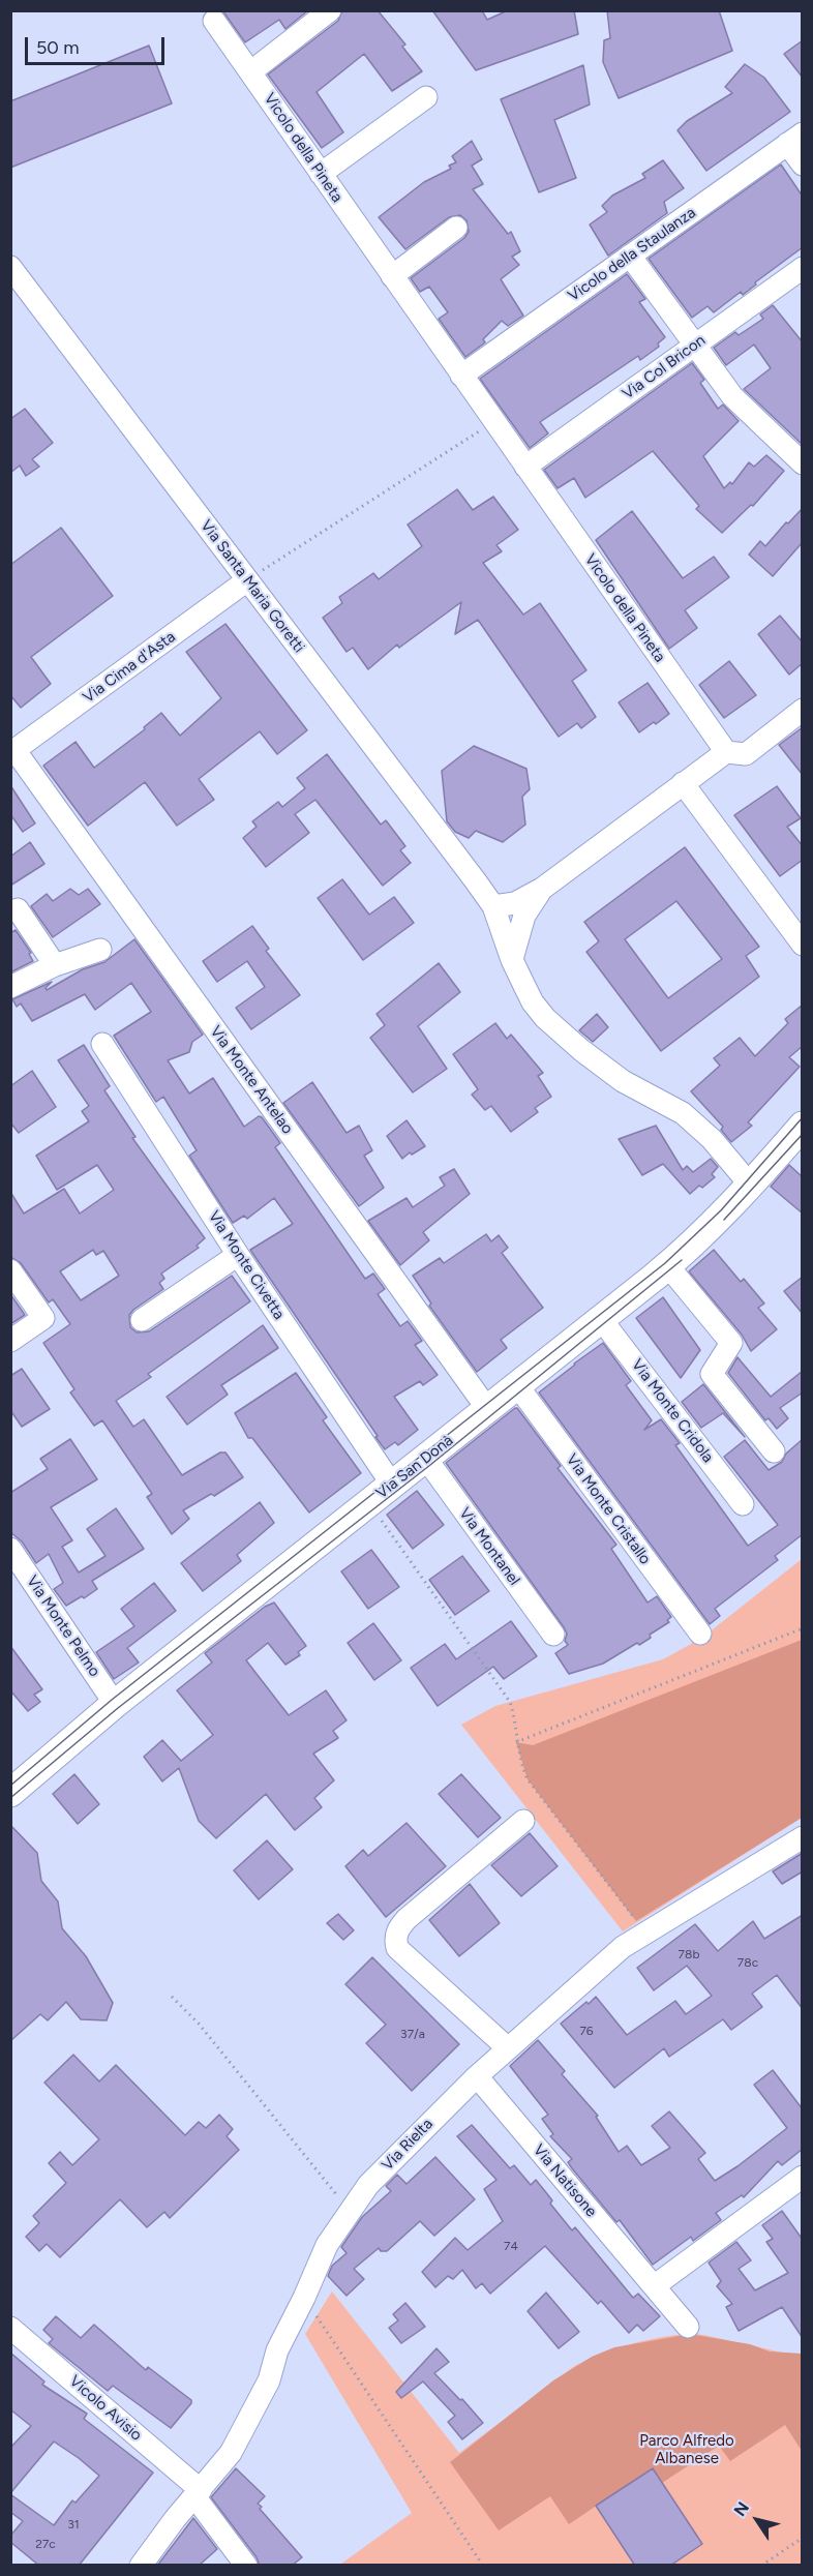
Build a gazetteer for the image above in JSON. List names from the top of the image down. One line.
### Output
{"streets":{"street":["Vicolo della Pineta","Vicolo della Staulanza","Via Col Bricon","Via Santa Maria Goretti","Via Cima d'Asta","Via Monte Antelao","Via Monte Civetta","Via Monte Cridola","Via San Donà","Via Monte Cristallo","Via Montanel","Via Monte Pelmo","Via Rielta","Via Natisone","Vicolo Avisio"]},"crossings":[["Vicolo della Pineta","Vicolo della Staulanza"],["Vicolo della Pineta","Via Col Bricon"],["Via Santa Maria Goretti","Via Cima d'Asta"],["Via Cima d'Asta","Via Monte Antelao"],["Via Monte Antelao","Via San Donà"],["Via Monte Civetta","Via San Donà"],["Via Monte Cridola","Via San Donà"],["Via San Donà","Via Monte Cristallo"],["Via San Donà","Via Montanel"],["Via San Donà","Via Monte Pelmo"],["Via Rielta","Via Natisone"],["Via Rielta","Vicolo Avisio"]],"parks":["Parco Alfredo Albanese"],"house_numbers":["78b","78c","76","37/a","74","31","27c"],"scale_bar":"50 m","north":"top left"}
